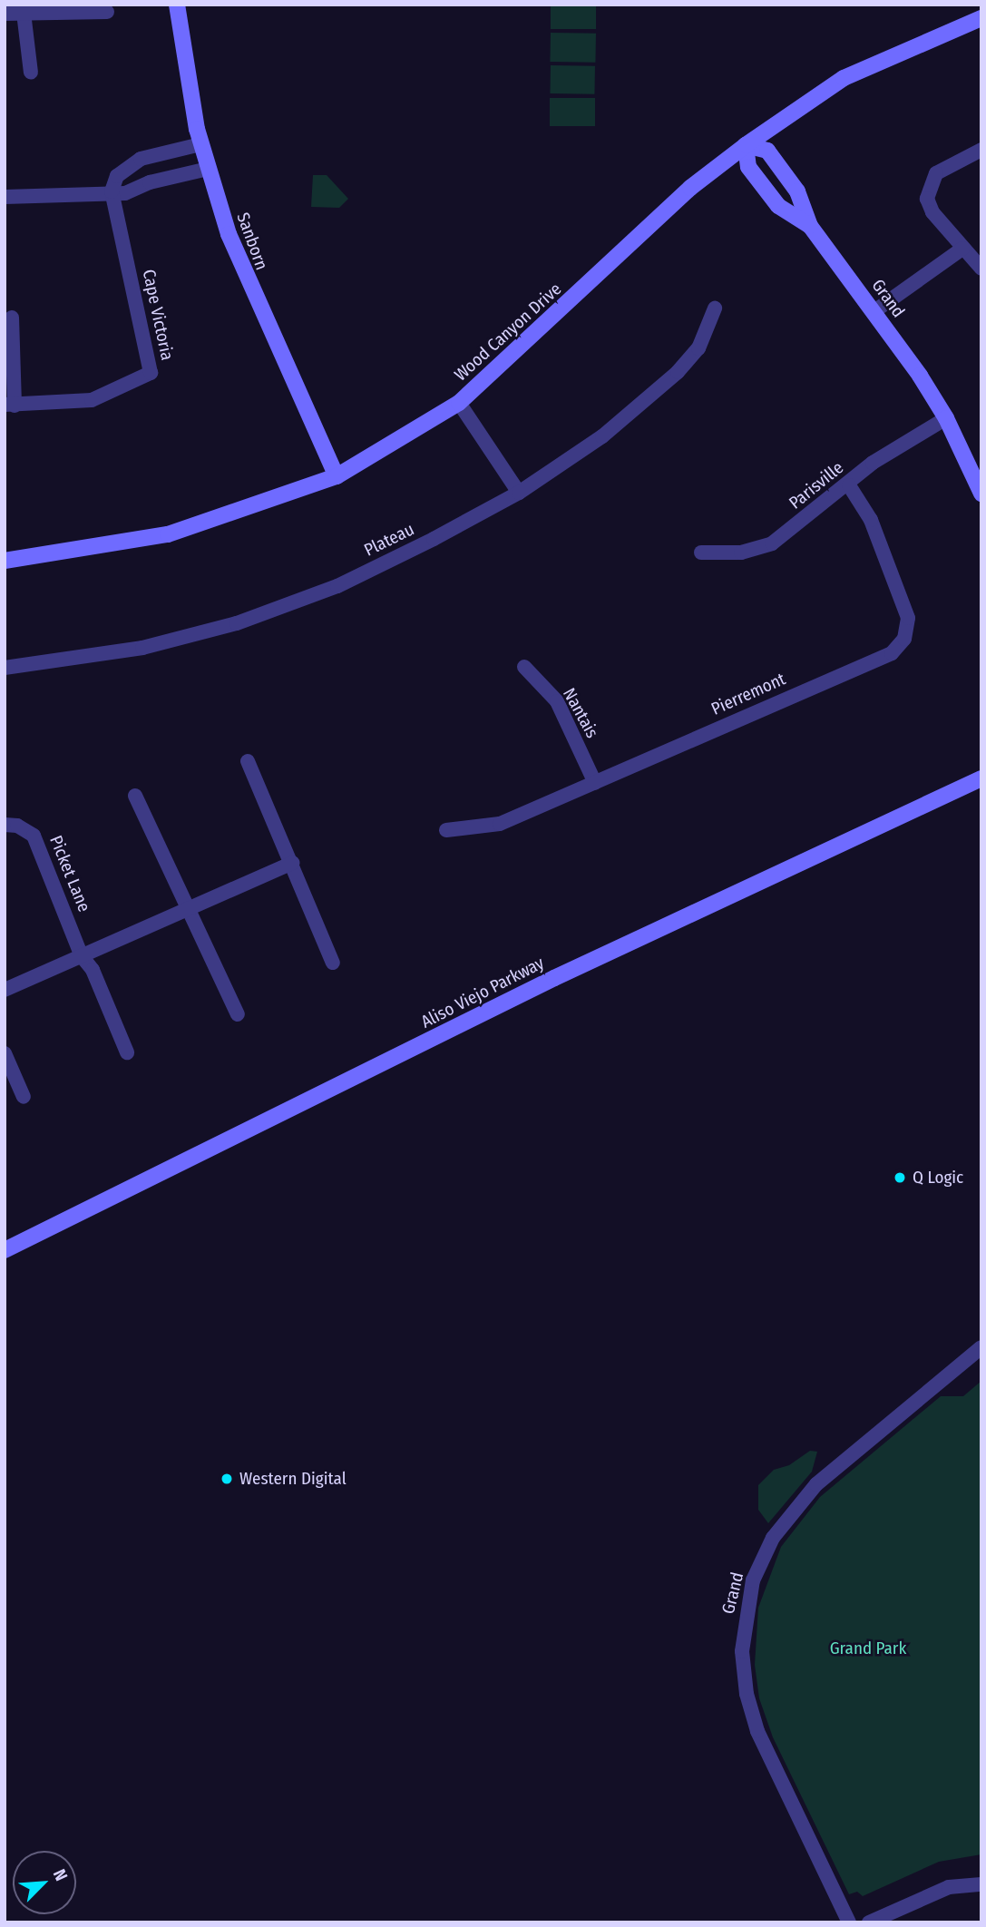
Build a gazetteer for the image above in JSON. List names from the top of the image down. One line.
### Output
{"streets":{"street":["Sanborn","Grand","Cape Victoria","Wood Canyon Drive","Parisville","Plateau","Pierremont","Nantais","Picket Lane","Aliso Viejo Parkway"]},"crossings":[["Sanborn","Wood Canyon Drive"],["Grand","Wood Canyon Drive"],["Grand","Parisville"],["Parisville","Pierremont"],["Pierremont","Nantais"]],"parks":["Grand Park"],"places":["Q Logic","Western Digital"],"north":"top right"}
